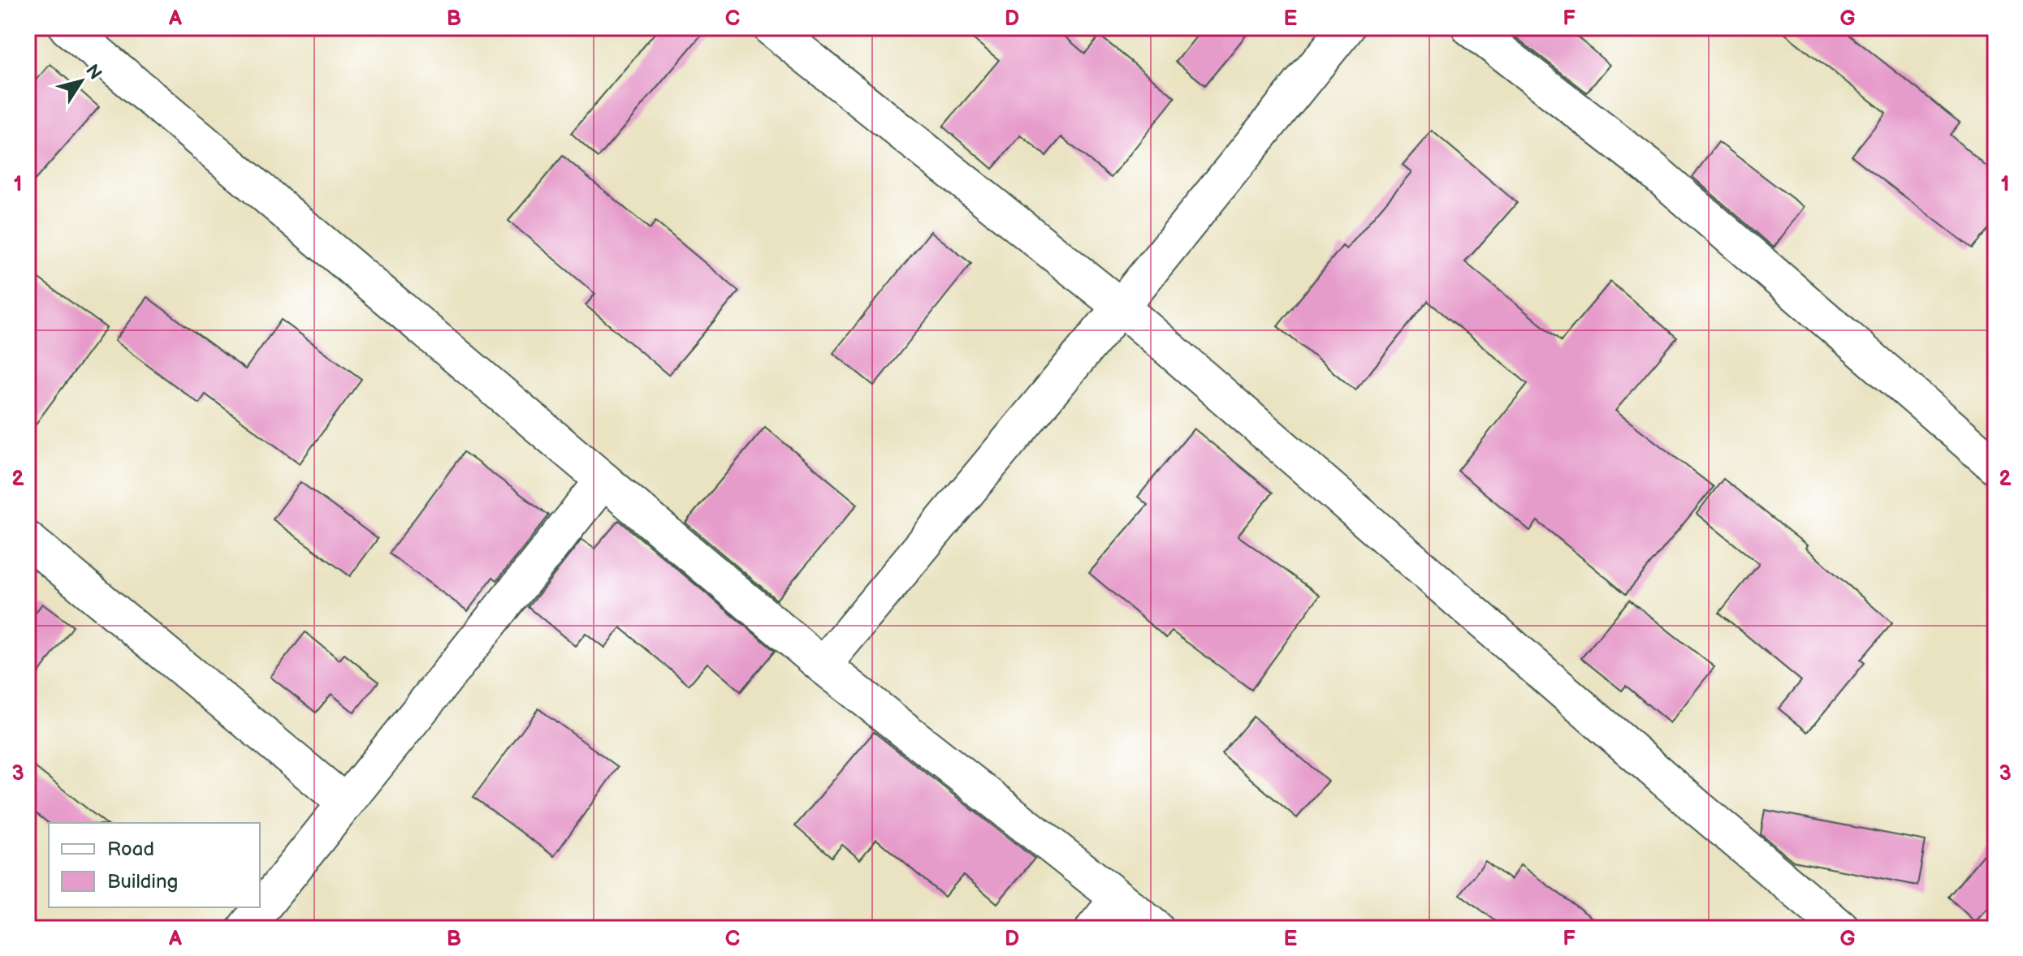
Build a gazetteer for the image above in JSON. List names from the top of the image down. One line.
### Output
{"legend":["Road","Building"],"north":"top right","grid":{"columns":["A","B","C","D","E","F","G"],"rows":["1","2","3"]}}
